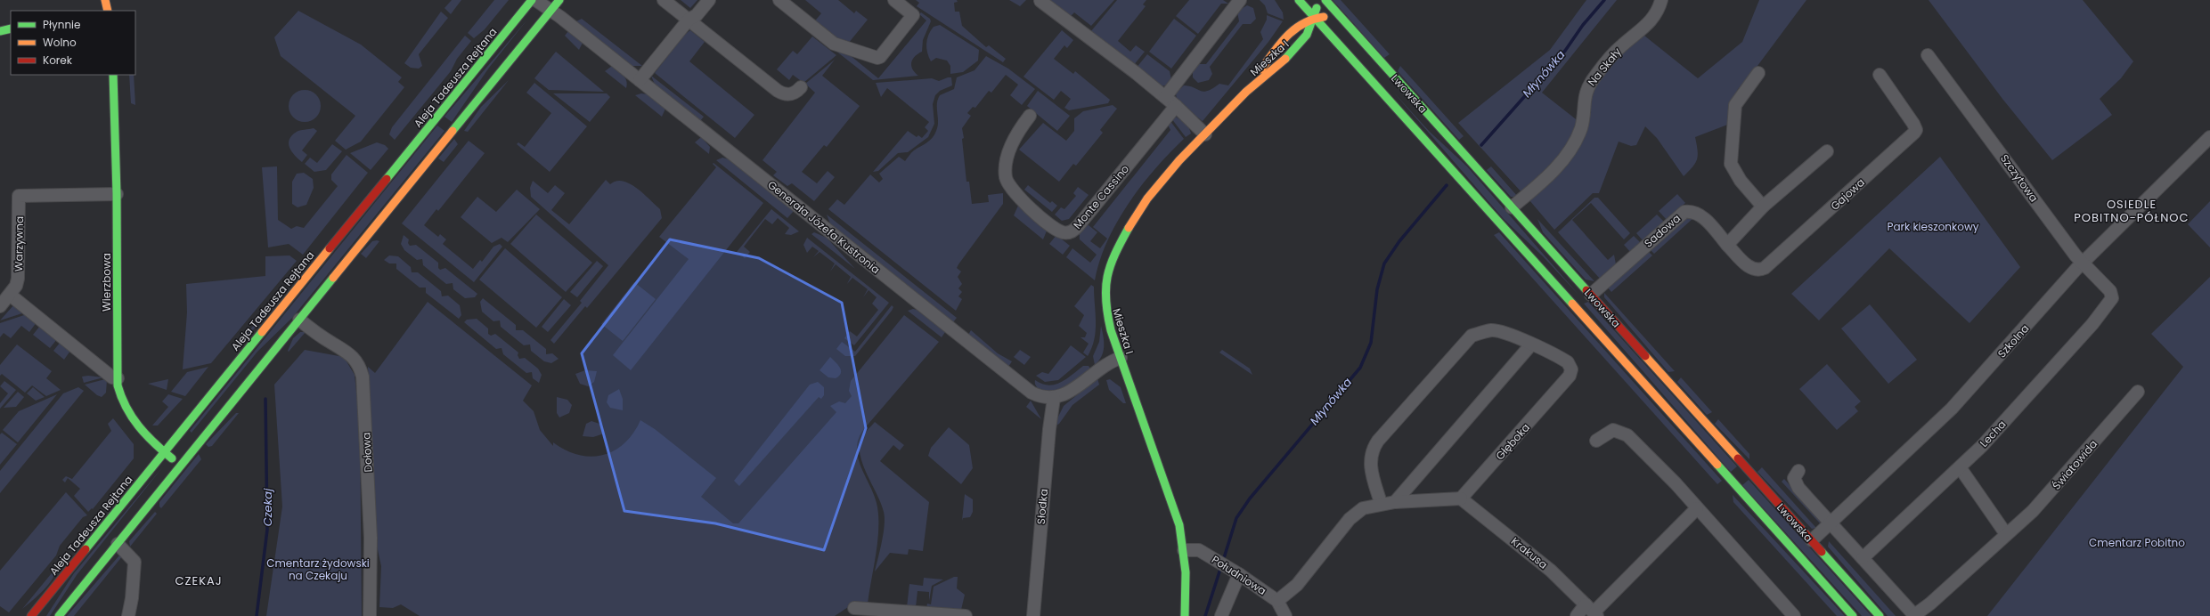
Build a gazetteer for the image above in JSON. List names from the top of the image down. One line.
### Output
{"streets":{"main road":["Mieszka I","Aleja Tadeusza Rejtana","Lwowska","Wierzbowa"],"street":["Na Skały","Szczytowa","Gajowa","Monte Cassino","Generała Józefa Kustronia","Sadowa","Warzywna","Szkolna","Lecha","Głęboka","Dołowa","Światowida","Słodka","Krakusa","Południowa"]},"crossings":[["Mieszka I","Lwowska"],["Mieszka I","Południowa"],["Na Skały","Lwowska"],["Aleja Tadeusza Rejtana","Wierzbowa"],["Lwowska","Sadowa"],["Lwowska","Szkolna"],["Szczytowa","Szkolna"],["Szczytowa","Lecha"],["Gajowa","Sadowa"],["Generała Józefa Kustronia","Słodka"],["Warzywna","Wierzbowa"],["Głęboka","Krakusa"]],"districts":["OSIEDLE POBITNO-PÓŁNOC","CZEKAJ"],"water":["Młynówka","Czekaj"],"parks":["Park kieszonkowy","Cmentarz Pobitno","Cmentarz żydowski na Czekaju"],"legend":["Płynnie","Wolno","Korek"]}
